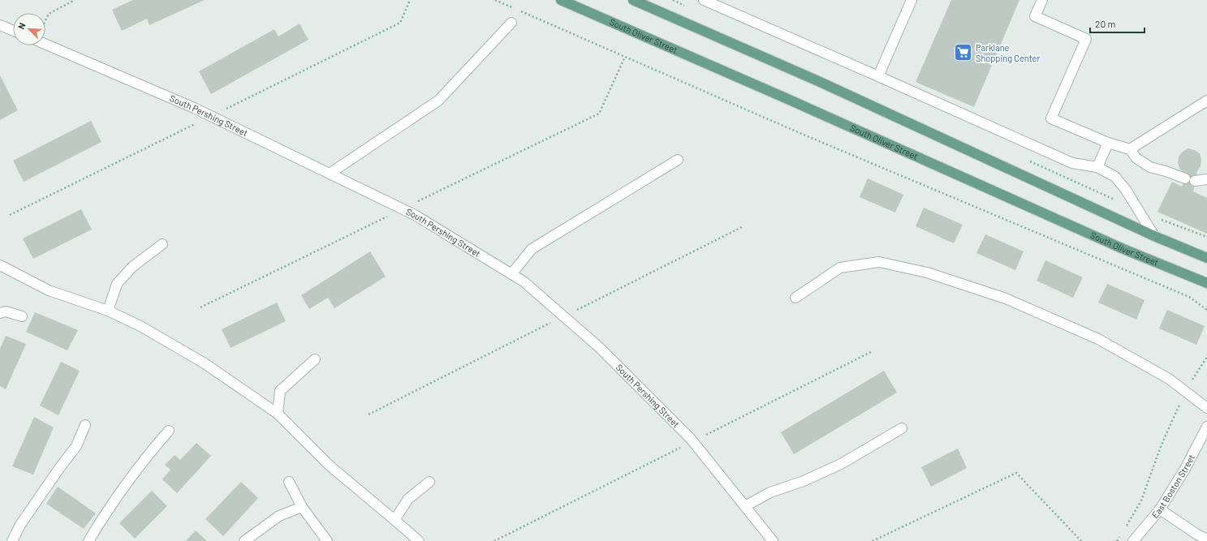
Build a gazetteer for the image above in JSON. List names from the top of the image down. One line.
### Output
{"streets":{"main road":["South Oliver Street"],"street":["South Pershing Street","East Boston Street"]},"places":{"supermarket":["Parklane Shopping Center"]},"scale_bar":"20 m","north":"top left"}
